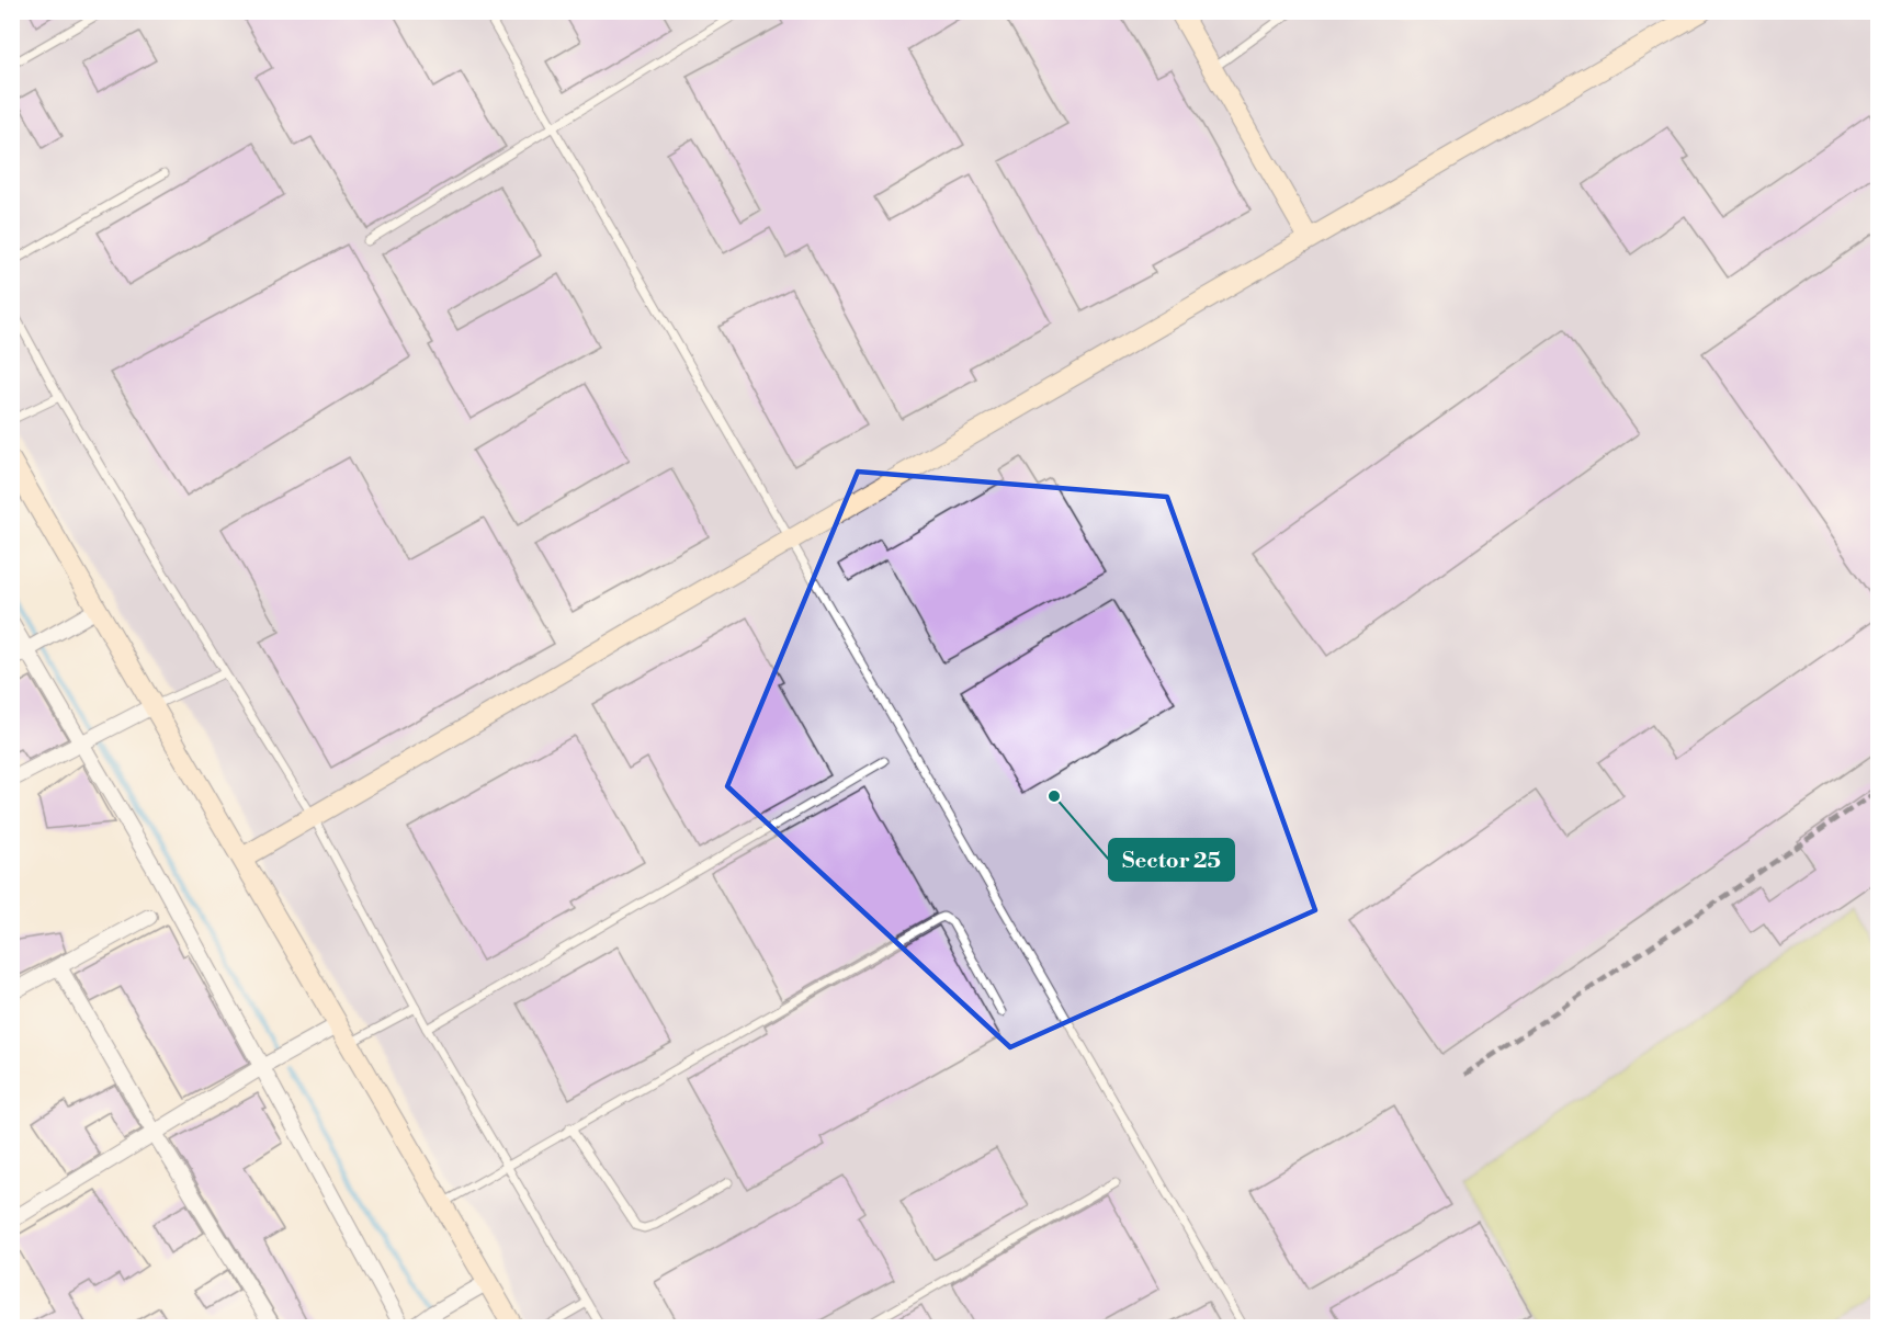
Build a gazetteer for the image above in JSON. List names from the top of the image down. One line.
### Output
{"places":["Sector 25"]}
